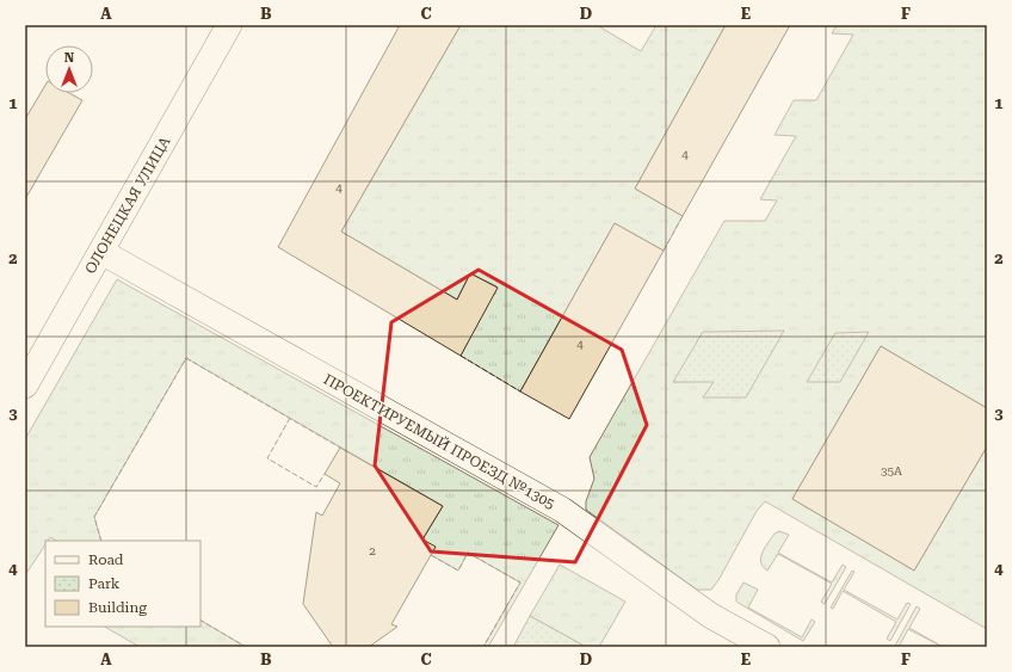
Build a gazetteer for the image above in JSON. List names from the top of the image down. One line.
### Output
{"streets":{"street":["ОЛОНЕЦКАЯ УЛИЦА","ПРОЕКТИРУЕМЫЙ ПРОЕЗД №1305"]},"crossings":[["ОЛОНЕЦКАЯ УЛИЦА","ПРОЕКТИРУЕМЫЙ ПРОЕЗД №1305"]],"house_numbers":["4","4","4","35А","2"],"legend":["Road","Park","Building"],"north":"top","grid":{"columns":["A","B","C","D","E","F"],"rows":["1","2","3","4"]}}
